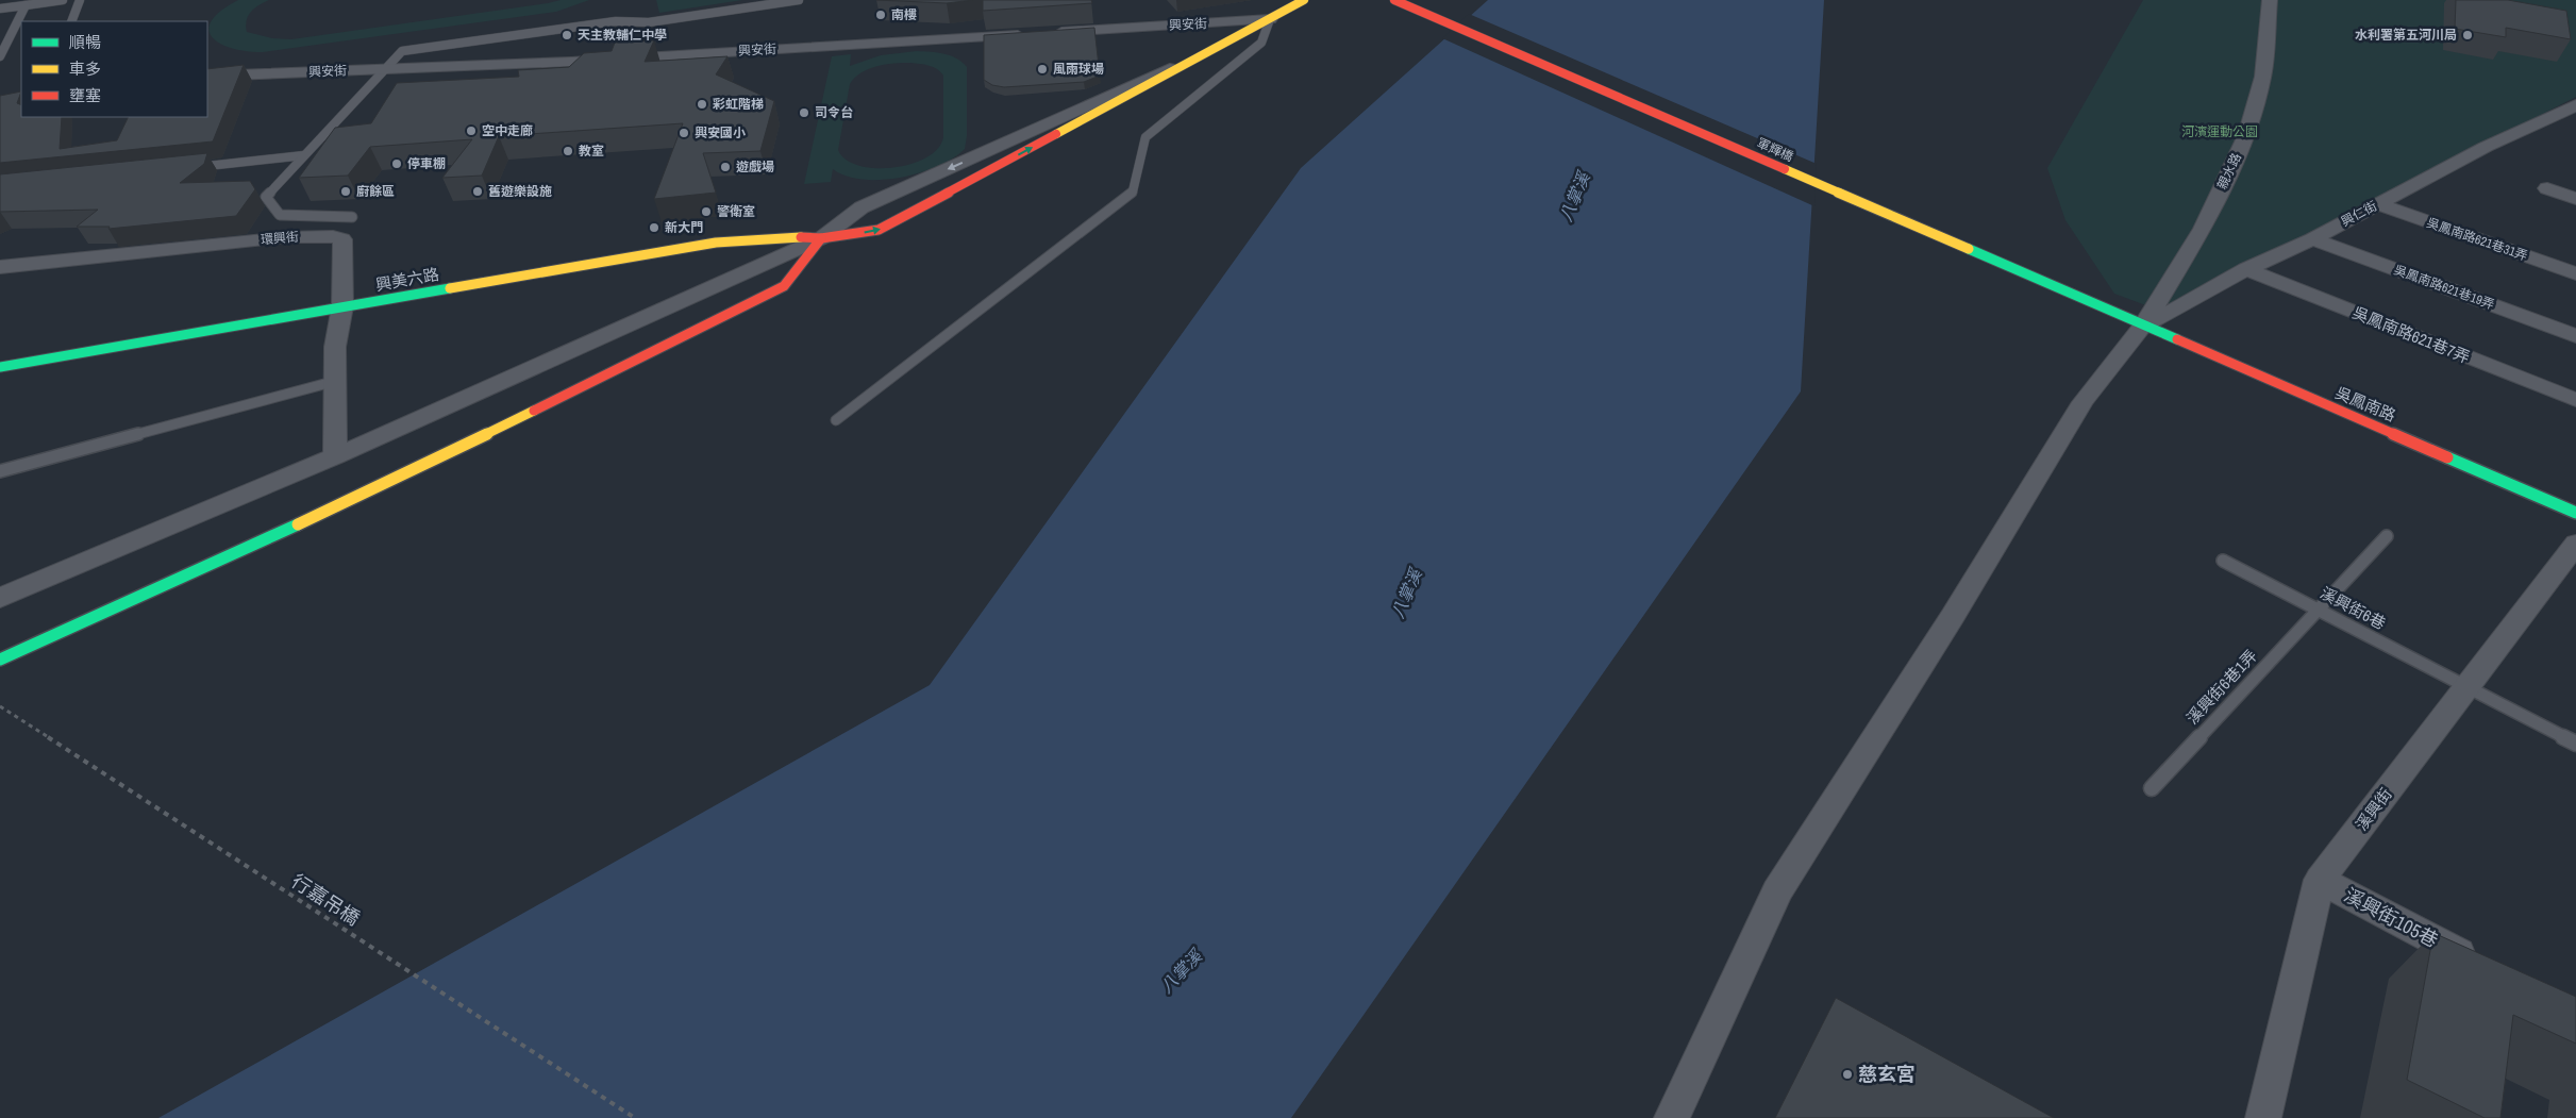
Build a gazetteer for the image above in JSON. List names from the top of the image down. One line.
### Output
{"streets":{"street":["興安街","軍輝橋","親水路","興仁街","環興街","吳鳳南路621巷31弄","興美六路","吳鳳南路621巷19弄","吳鳳南路621巷7弄","吳鳳南路","溪興街","溪興街105巷"],"lane":["溪興街6巷","溪興街6巷1弄"],"path":["行嘉吊橋"]},"crossings":[["興安街","興美六路"],["軍輝橋","親水路"],["軍輝橋","興仁街"],["軍輝橋","吳鳳南路"],["親水路","興仁街"],["親水路","吳鳳南路"],["興仁街","吳鳳南路621巷31弄"],["興仁街","吳鳳南路621巷19弄"],["興仁街","吳鳳南路621巷7弄"],["興仁街","吳鳳南路"],["環興街","興美六路"],["溪興街6巷","溪興街6巷1弄"],["溪興街6巷","溪興街"],["溪興街","溪興街105巷"]],"water":["八掌溪"],"parks":["河濱運動公園"],"places":["南樓","天主教輔仁中學","水利署第五河川局","風雨球場","彩虹階梯","司令台","空中走廊","興安國小","教室","停車棚","遊戲場","廚餘區","舊遊樂設施","警衛室","新大門","慈玄宮"],"legend":["順暢","車多","壅塞"]}
